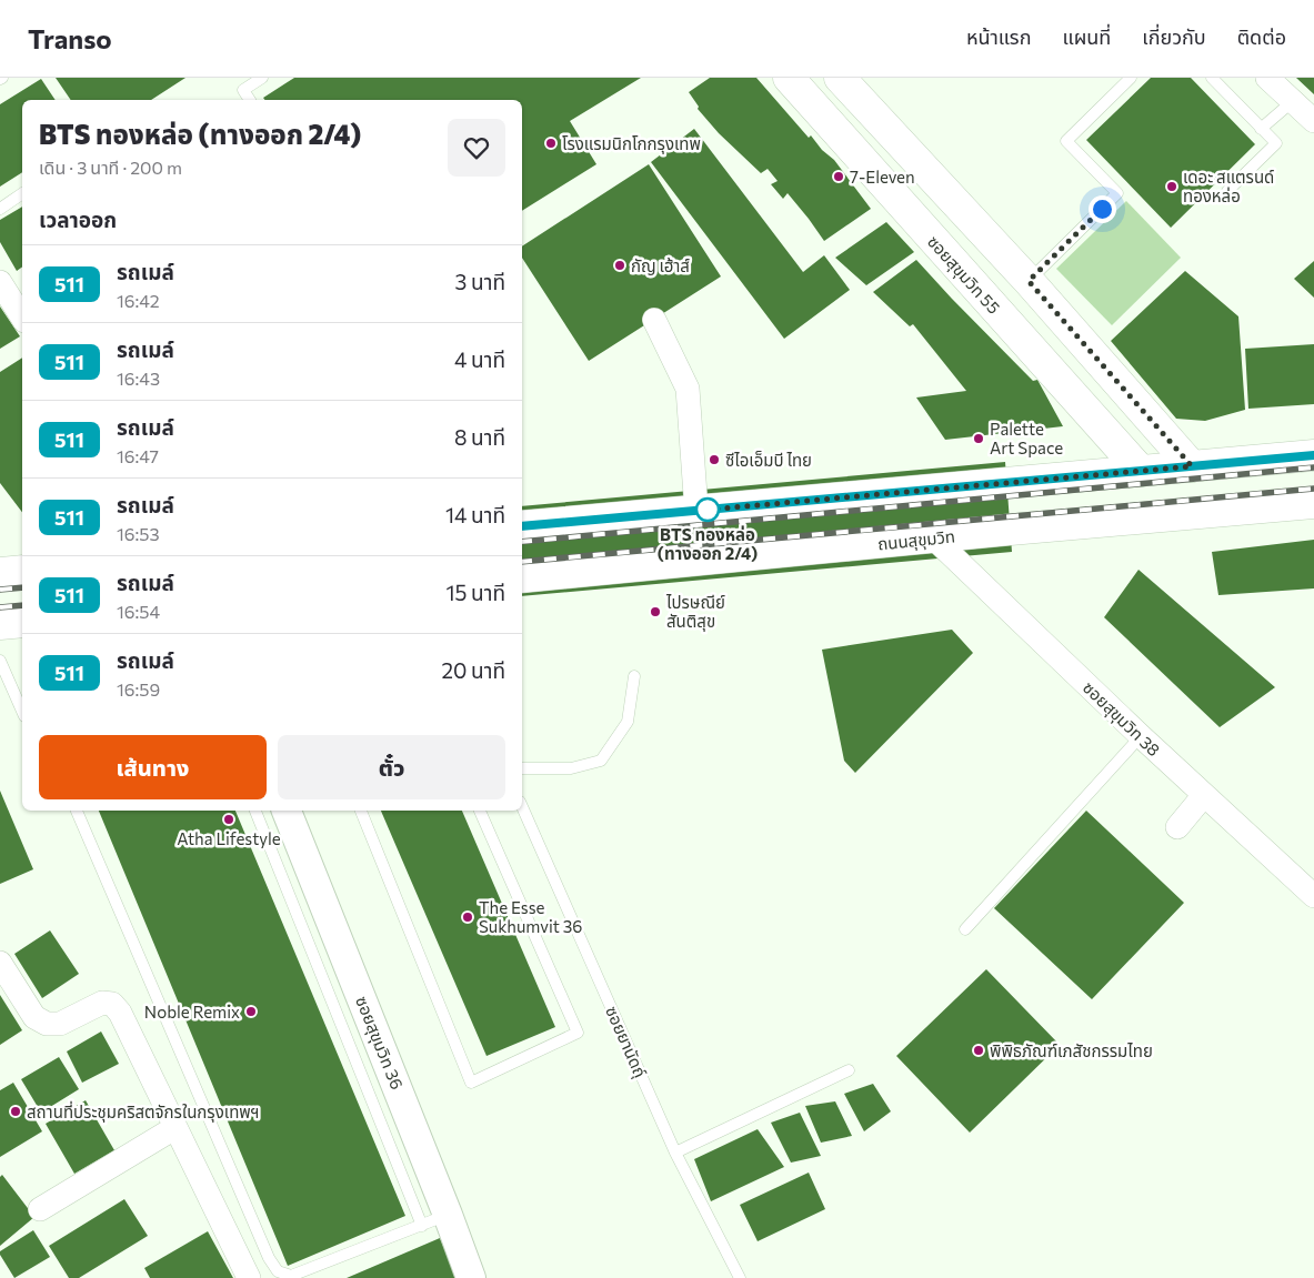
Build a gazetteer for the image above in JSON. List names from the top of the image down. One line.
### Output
{"streets":{"main road":["ซอยสุขุมวิท 55","ถนนสุขุมวิท"],"street":["ซอยสุขุมวิท 38","ซอยสุขุมวิท 36"],"lane":["ซอยยานัดถุ์"]},"crossings":[["ถนนสุขุมวิท","ซอยสุขุมวิท 38"]],"places":["โรงแรมนิกโกกรุงเทพ","7-Eleven","เดอะ สแตรนด์ ทองหล่อ","กัญ เฮ้าส์","Palette Art Space","ซีไอเอ็มบี ไทย","BTS ทองหล่อ (ทางออก 2/4)","ไปรษณีย์ สันติสุข","Atha Lifestyle","The Esse Sukhumvit 36","Noble Remix","พิพิธภัณฑ์เภสัชกรรมไทย","สถานที่ประชุมคริสตจักรในกรุงเทพฯ"],"lines":["bus line 511"],"page":{"header":"Transo","nav":["หน้าแรก","แผนที่","เกี่ยวกับ","ติดต่อ"],"heading":[["BTS ทองหล่อ (ทางออก 2/4)","เดิน · 3 นาที · 200 m"],"เวลาออก"],"list":[{"mark":"511","name":"รถเมล์","note":"16:42","value":"3 นาที"},{"mark":"511","name":"รถเมล์","note":"16:43","value":"4 นาที"},{"mark":"511","name":"รถเมล์","note":"16:47","value":"8 นาที"},{"mark":"511","name":"รถเมล์","note":"16:53","value":"14 นาที"},{"mark":"511","name":"รถเมล์","note":"16:54","value":"15 นาที"},{"mark":"511","name":"รถเมล์","note":"16:59","value":"20 นาที"}],"buttons":["เส้นทาง","ตั๋ว"]}}
